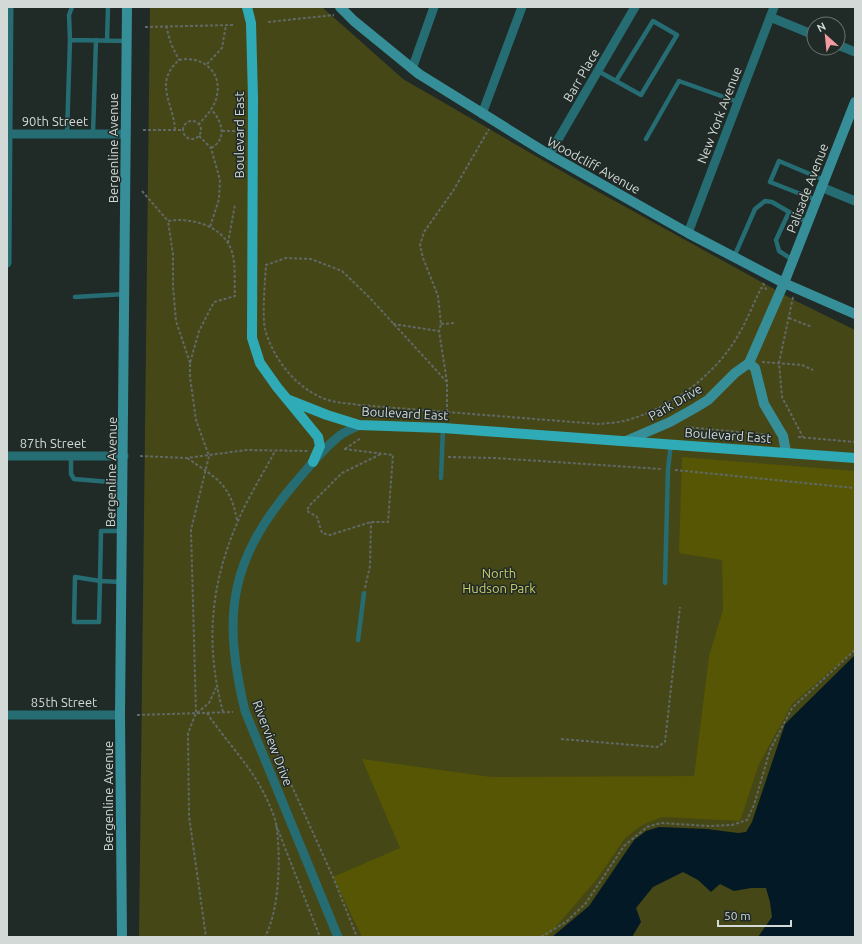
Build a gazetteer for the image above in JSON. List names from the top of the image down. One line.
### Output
{"streets":{"main road":["Boulevard East","Bergenline Avenue","Woodcliff Avenue","Palisade Avenue","Park Drive"],"street":["Barr Place","New York Avenue","90th Street","87th Street","85th Street","Riverview Drive"]},"crossings":[["Barr Place","Woodcliff Avenue"],["New York Avenue","Woodcliff Avenue"],["90th Street","Bergenline Avenue"],["Boulevard East","Park Drive"],["Boulevard East","Riverview Drive"],["Bergenline Avenue","87th Street"],["Bergenline Avenue","85th Street"],["Woodcliff Avenue","Palisade Avenue"],["Woodcliff Avenue","Park Drive"],["Palisade Avenue","Park Drive"]],"parks":["North Hudson Park"],"scale_bar":"50 m","north":"top left"}
